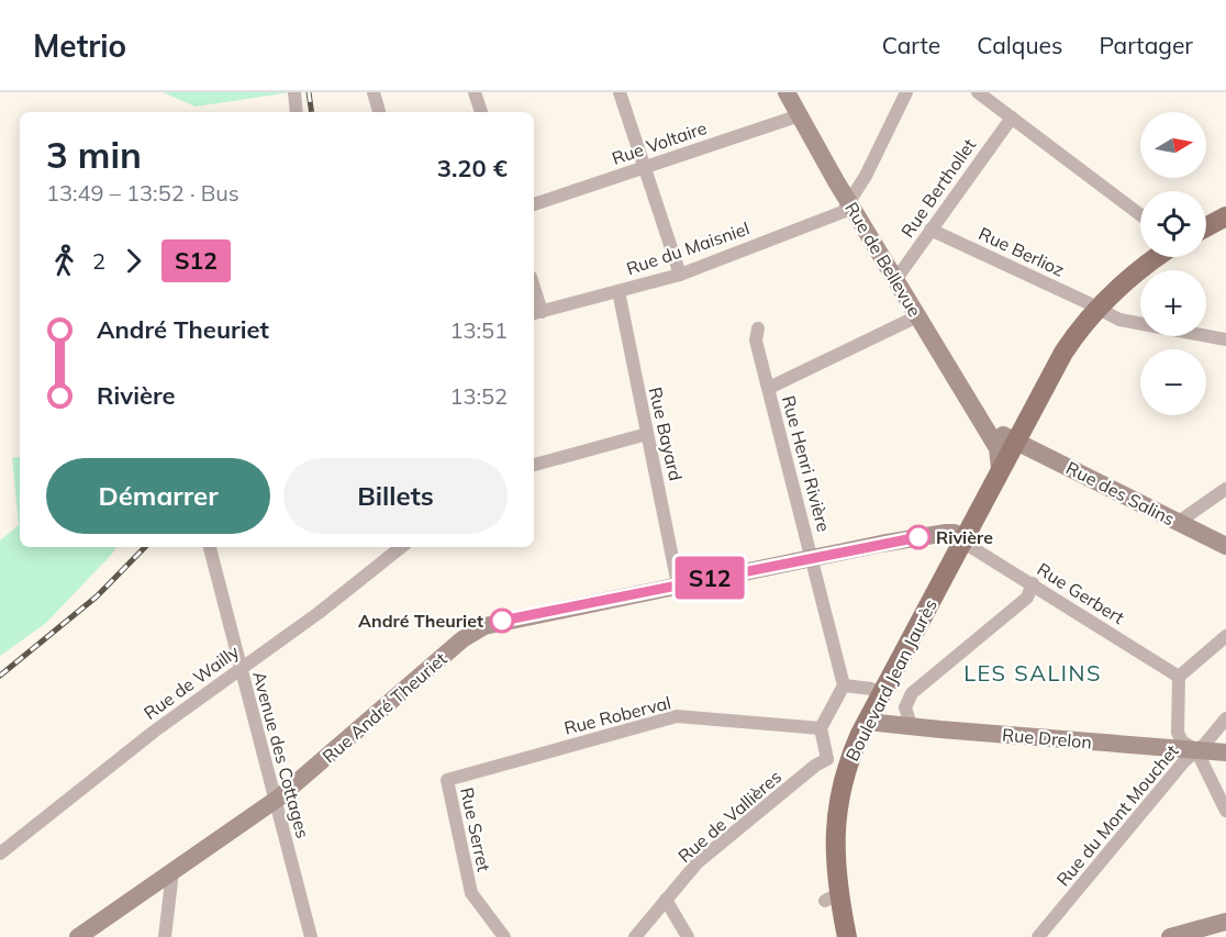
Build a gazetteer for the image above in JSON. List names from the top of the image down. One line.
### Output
{"streets":{"main road":["Rue de Bellevue","Rue des Salins","Boulevard Jean Jaurès","Rue André Theuriet","Rue Drelon"],"street":["Rue Voltaire","Rue Berthollet","Rue du Maisniel","Rue Berlioz","Rue Bayard","Rue Henri Rivière","Rue Gerbert","Rue de Wailly","Rue Roberval","Avenue des Cottages","Rue du Mont Mouchet","Rue de Vallières","Rue Serret"]},"crossings":[["Rue Voltaire","Rue de Bellevue"],["Rue Berthollet","Rue Berlioz"],["Rue Berthollet","Rue de Bellevue"],["Rue du Maisniel","Rue de Bellevue"],["Rue du Maisniel","Rue Bayard"],["Rue Berlioz","Boulevard Jean Jaurès"],["Rue de Bellevue","Boulevard Jean Jaurès"],["Rue Bayard","Rue André Theuriet"],["Rue Henri Rivière","Rue André Theuriet"],["Rue des Salins","Boulevard Jean Jaurès"],["Rue Gerbert","Boulevard Jean Jaurès"],["Rue Gerbert","Rue André Theuriet"],["Boulevard Jean Jaurès","Rue André Theuriet"],["Boulevard Jean Jaurès","Rue Drelon"],["Rue de Wailly","Avenue des Cottages"],["Rue André Theuriet","Avenue des Cottages"],["Rue Roberval","Rue Serret"],["Rue Drelon","Rue du Mont Mouchet"]],"districts":["LES SALINS"],"places":["Rivière","André Theuriet"],"lines":["bus line S12"],"north":"right","page":{"header":"Metrio","nav":["Carte","Calques","Partager"],"on_map":"S12","map_buttons":["+","−"],"heading":["3 min","13:49 – 13:52 · Bus","3.20 €"],"legs":["2","S12"],"list":[{"name":"André Theuriet","value":"13:51"},{"name":"Rivière","value":"13:52"}],"buttons":["Démarrer","Billets"]}}
